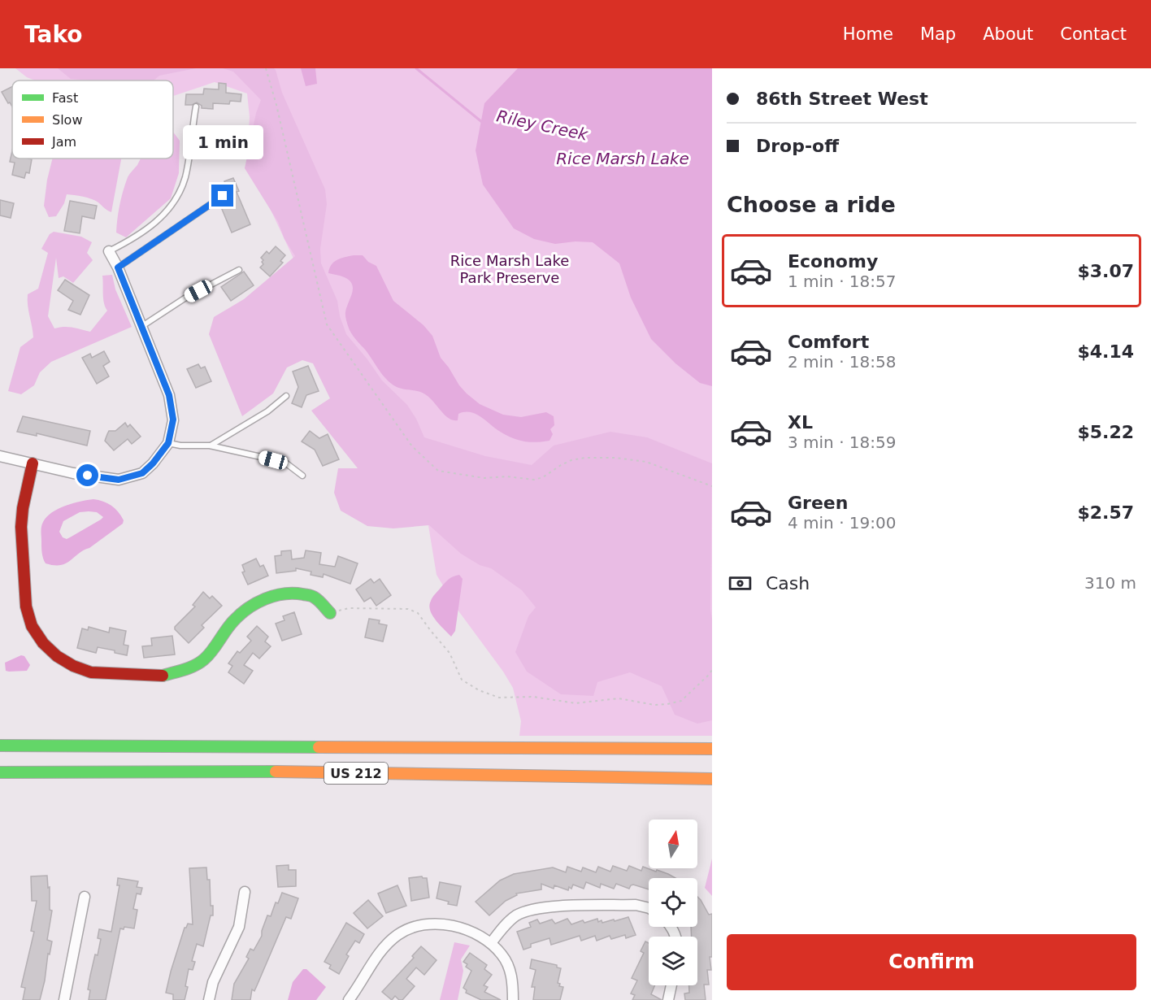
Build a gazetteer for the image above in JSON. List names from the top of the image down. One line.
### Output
{"streets":{"main road":["US 212"]},"water":["Riley Creek","Rice Marsh Lake"],"parks":["Rice Marsh Lake Park Preserve"],"legend":["Fast","Slow","Jam"],"north":"top","page":{"header":"Tako","nav":["Home","Map","About","Contact"],"banner":["86th Street West","Drop-off"],"bubble":"1 min","heading":"Choose a ride","list":[{"name":"Economy","note":"1 min · 18:57","value":"$3.07"},{"name":"Comfort","note":"2 min · 18:58","value":"$4.14"},{"name":"XL","note":"3 min · 18:59","value":"$5.22"},{"name":"Green","note":"4 min · 19:00","value":"$2.57"}],"pay":["Cash","310 m"],"buttons":"Confirm"}}
